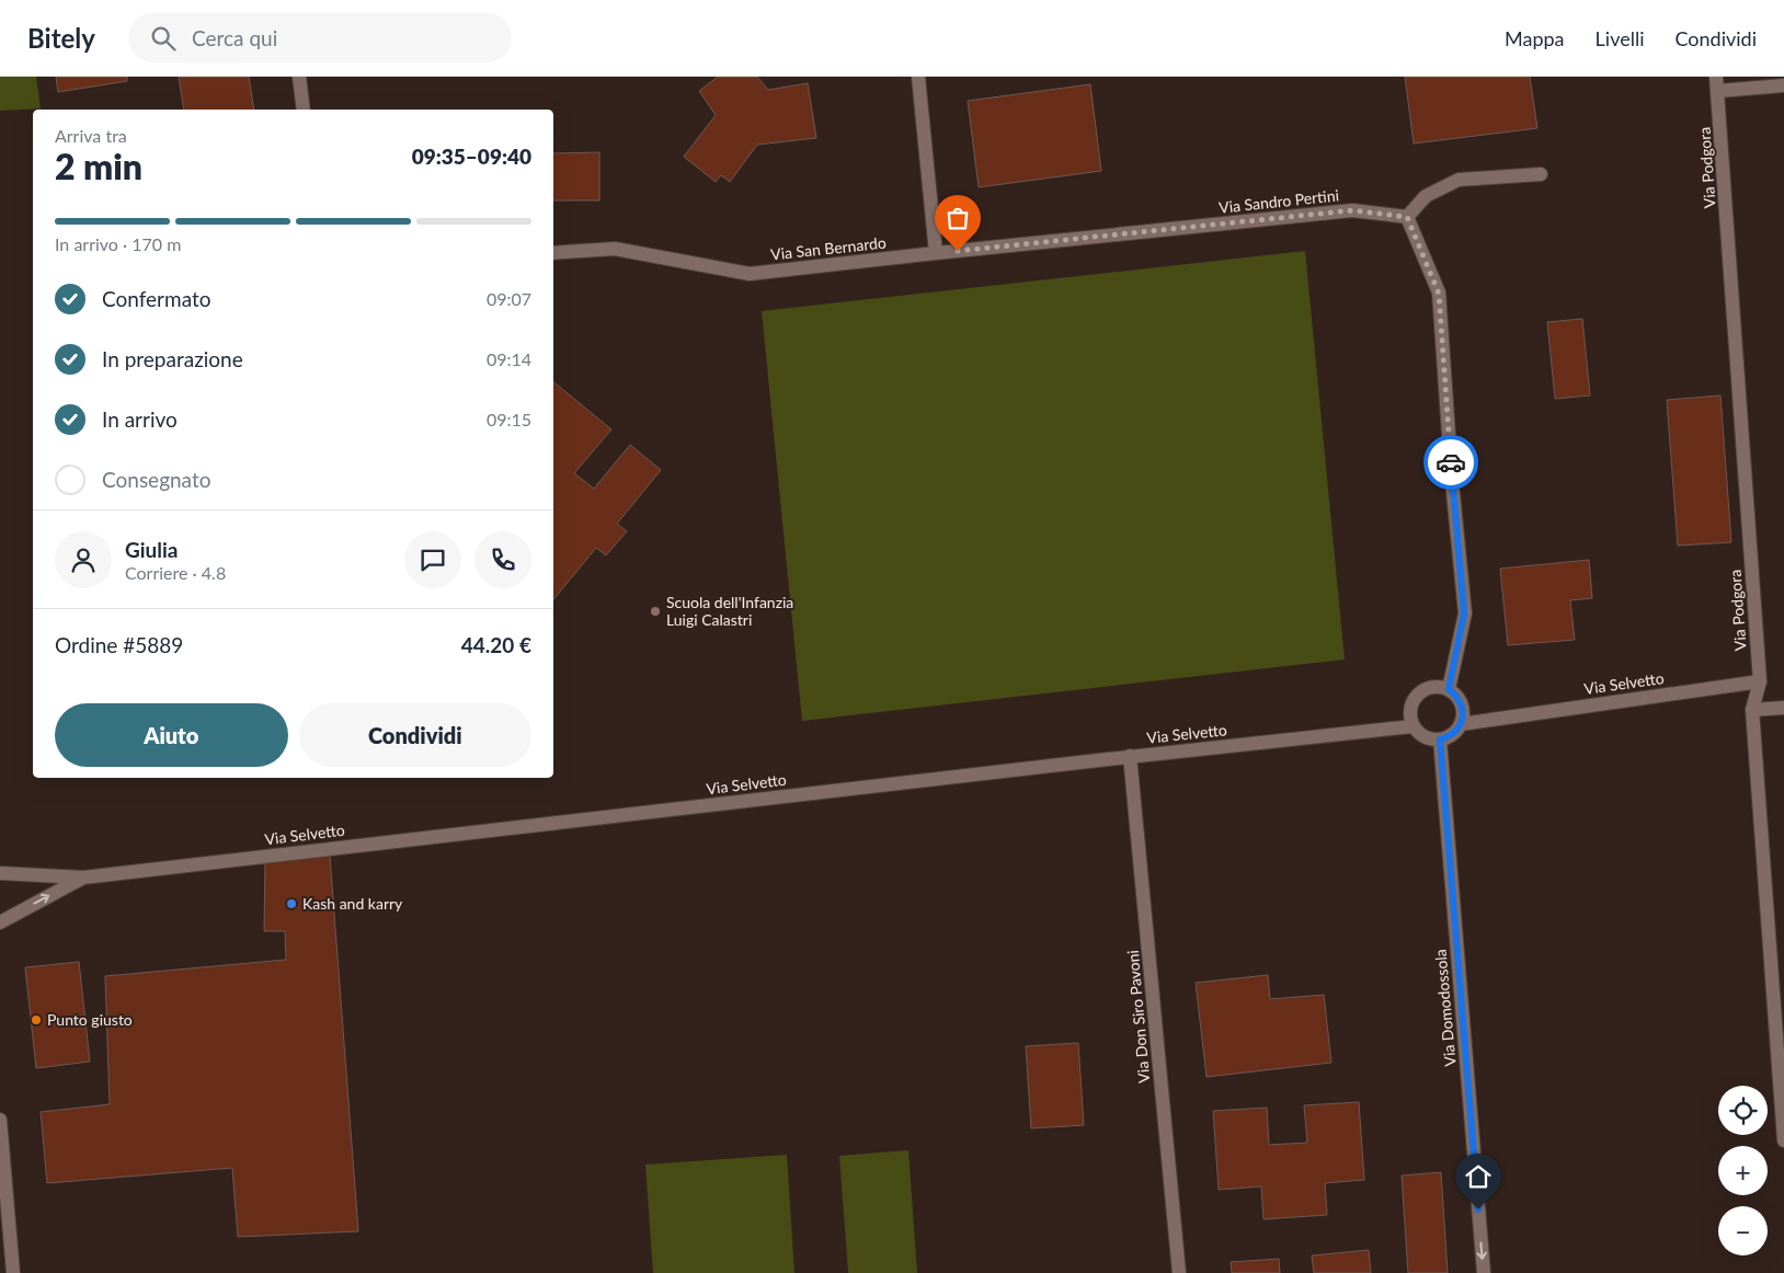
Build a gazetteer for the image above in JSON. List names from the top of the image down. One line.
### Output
{"streets":{"street":["Via Podgora","Via Sandro Pertini","Via San Bernardo","Via Selvetto","Via Domodossola","Via Don Siro Pavoni"]},"crossings":[["Via Podgora","Via Selvetto"],["Via Sandro Pertini","Via San Bernardo"],["Via Selvetto","Via Domodossola"],["Via Selvetto","Via Don Siro Pavoni"]],"one_way":["Via Domodossola"],"places":["Scuola dell'Infanzia Luigi Calastri","Kash and karry","Punto giusto"],"page":{"header":"Bitely","search":"Cerca qui","nav":["Mappa","Livelli","Condividi"],"heading":["2 min","Arriva tra","09:35–09:40"],"panel":["Giulia","Corriere · 4.8","Ordine #5889","44.20 €"],"bar":"In arrivo · 170 m","list":[["Confermato","09:07"],["In preparazione","09:14"],["In arrivo","09:15"],"Consegnato"],"buttons":["Aiuto","Condividi"],"map_buttons":["+","−"]}}
